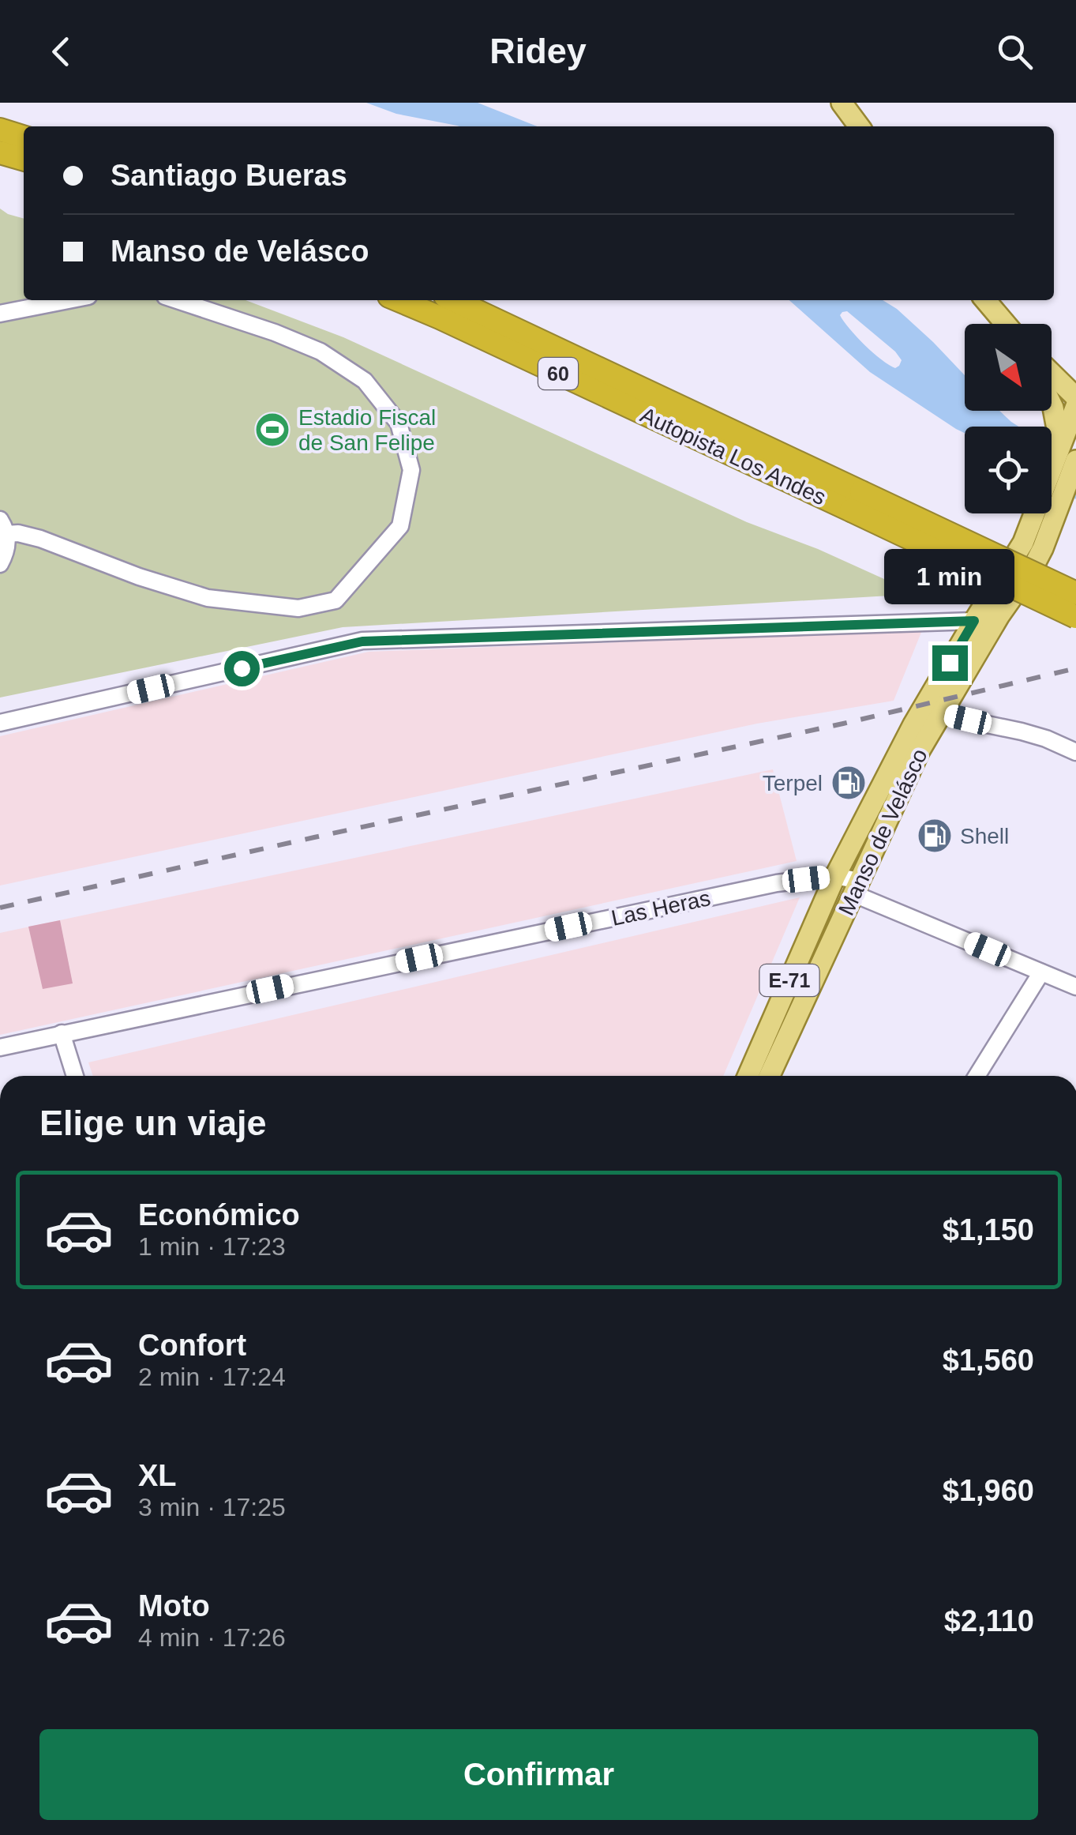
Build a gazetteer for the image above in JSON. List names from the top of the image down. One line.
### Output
{"streets":{"highway":["60","Autopista Los Andes"],"main road":["Manso de Velásco","E-71"],"street":["Las Heras"]},"crossings":[["Manso de Velásco","Las Heras"]],"places":{"sports":["Estadio Fiscal de San Felipe"],"fuel station":["Terpel","Shell"]},"north":"bottom right","page":{"header":"Ridey","banner":["Santiago Bueras","Manso de Velásco"],"bubble":"1 min","heading":"Elige un viaje","list":[{"name":"Económico","note":"1 min · 17:23","value":"$1,150"},{"name":"Confort","note":"2 min · 17:24","value":"$1,560"},{"name":"XL","note":"3 min · 17:25","value":"$1,960"},{"name":"Moto","note":"4 min · 17:26","value":"$2,110"}],"buttons":"Confirmar"}}
